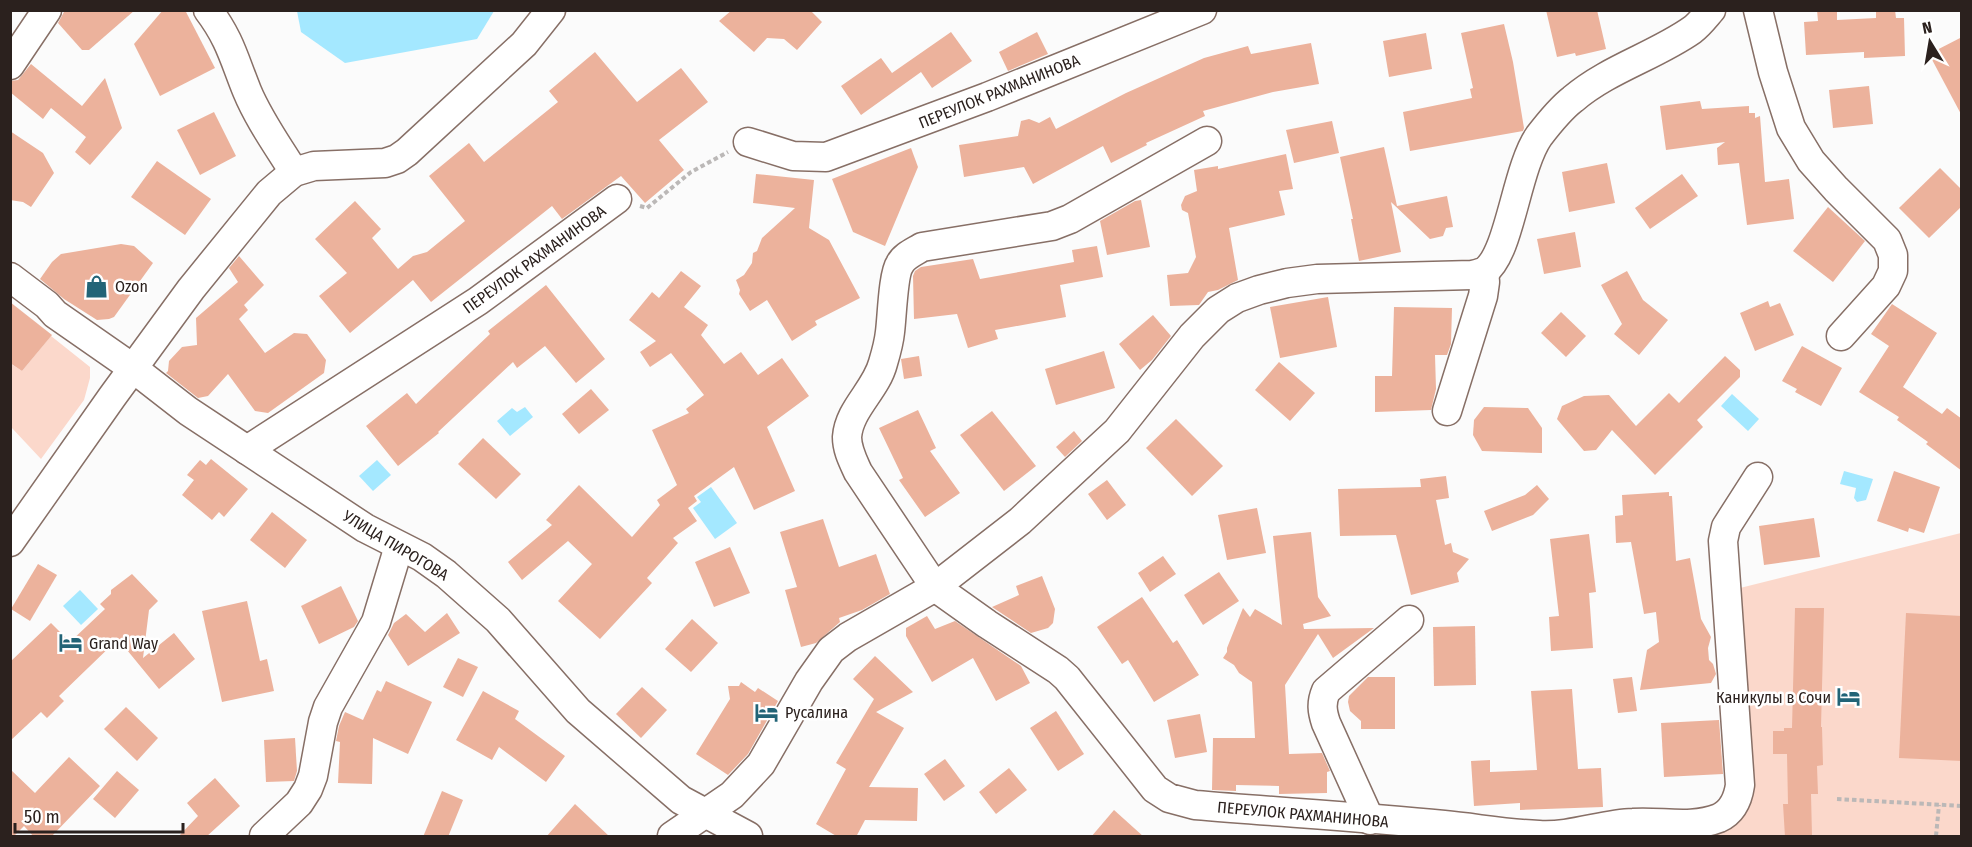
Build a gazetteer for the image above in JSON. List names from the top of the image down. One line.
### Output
{"streets":{"street":["ПЕРЕУЛОК РАХМАНИНОВА","УЛИЦА ПИРОГОВА"]},"crossings":[["ПЕРЕУЛОК РАХМАНИНОВА","УЛИЦА ПИРОГОВА"]],"places":{"shop":["Ozon"],"hotel":["Grand Way","Каникулы в Сочи","Русалина"]},"scale_bar":"50 m","north":"top"}
